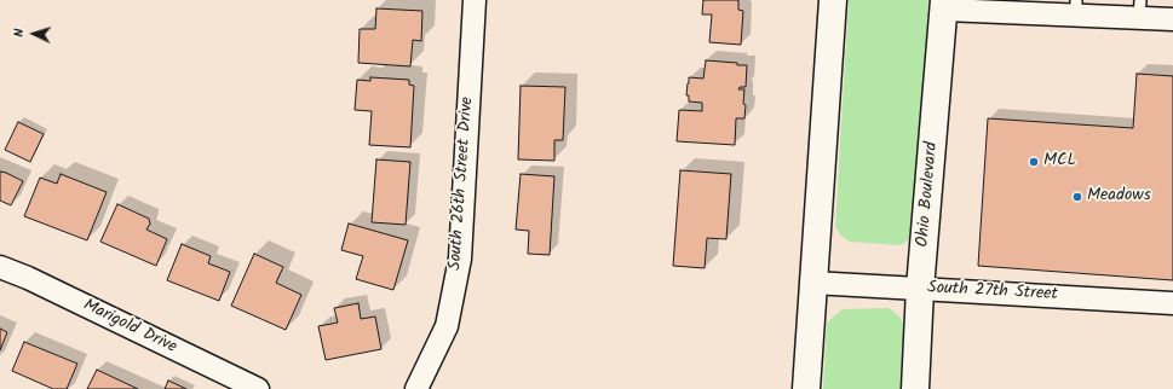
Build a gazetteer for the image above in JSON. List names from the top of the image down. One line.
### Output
{"streets":{"street":["South 26th Street Drive","Ohio Boulevard","South 27th Street","Marigold Drive"]},"crossings":[["Ohio Boulevard","South 27th Street"]],"places":["MCL","Meadows"],"north":"left"}
